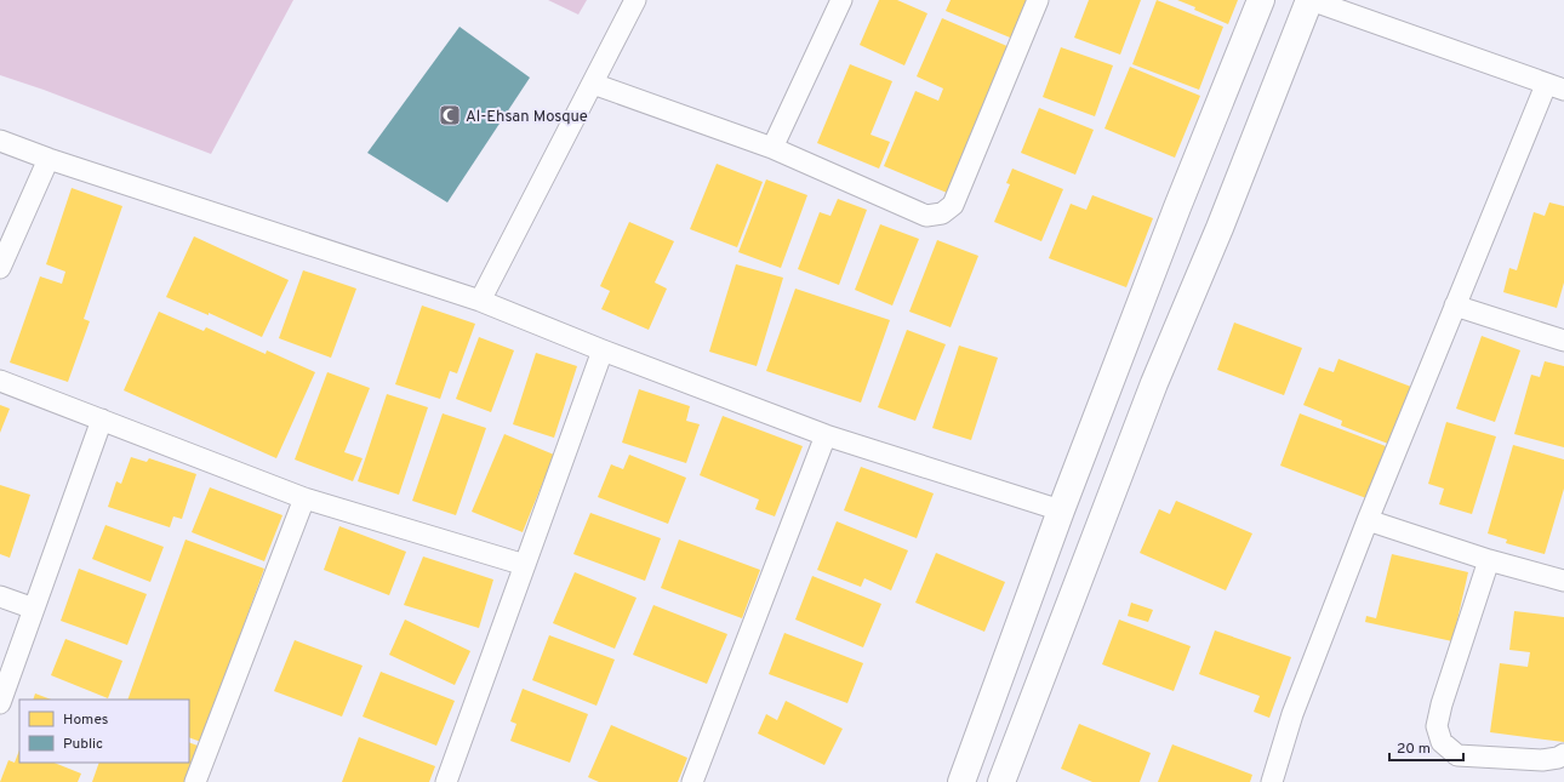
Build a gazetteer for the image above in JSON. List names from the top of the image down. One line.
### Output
{"places":{"mosque":["Al-Ehsan Mosque"]},"legend":["Homes","Public"],"scale_bar":"20 m"}
